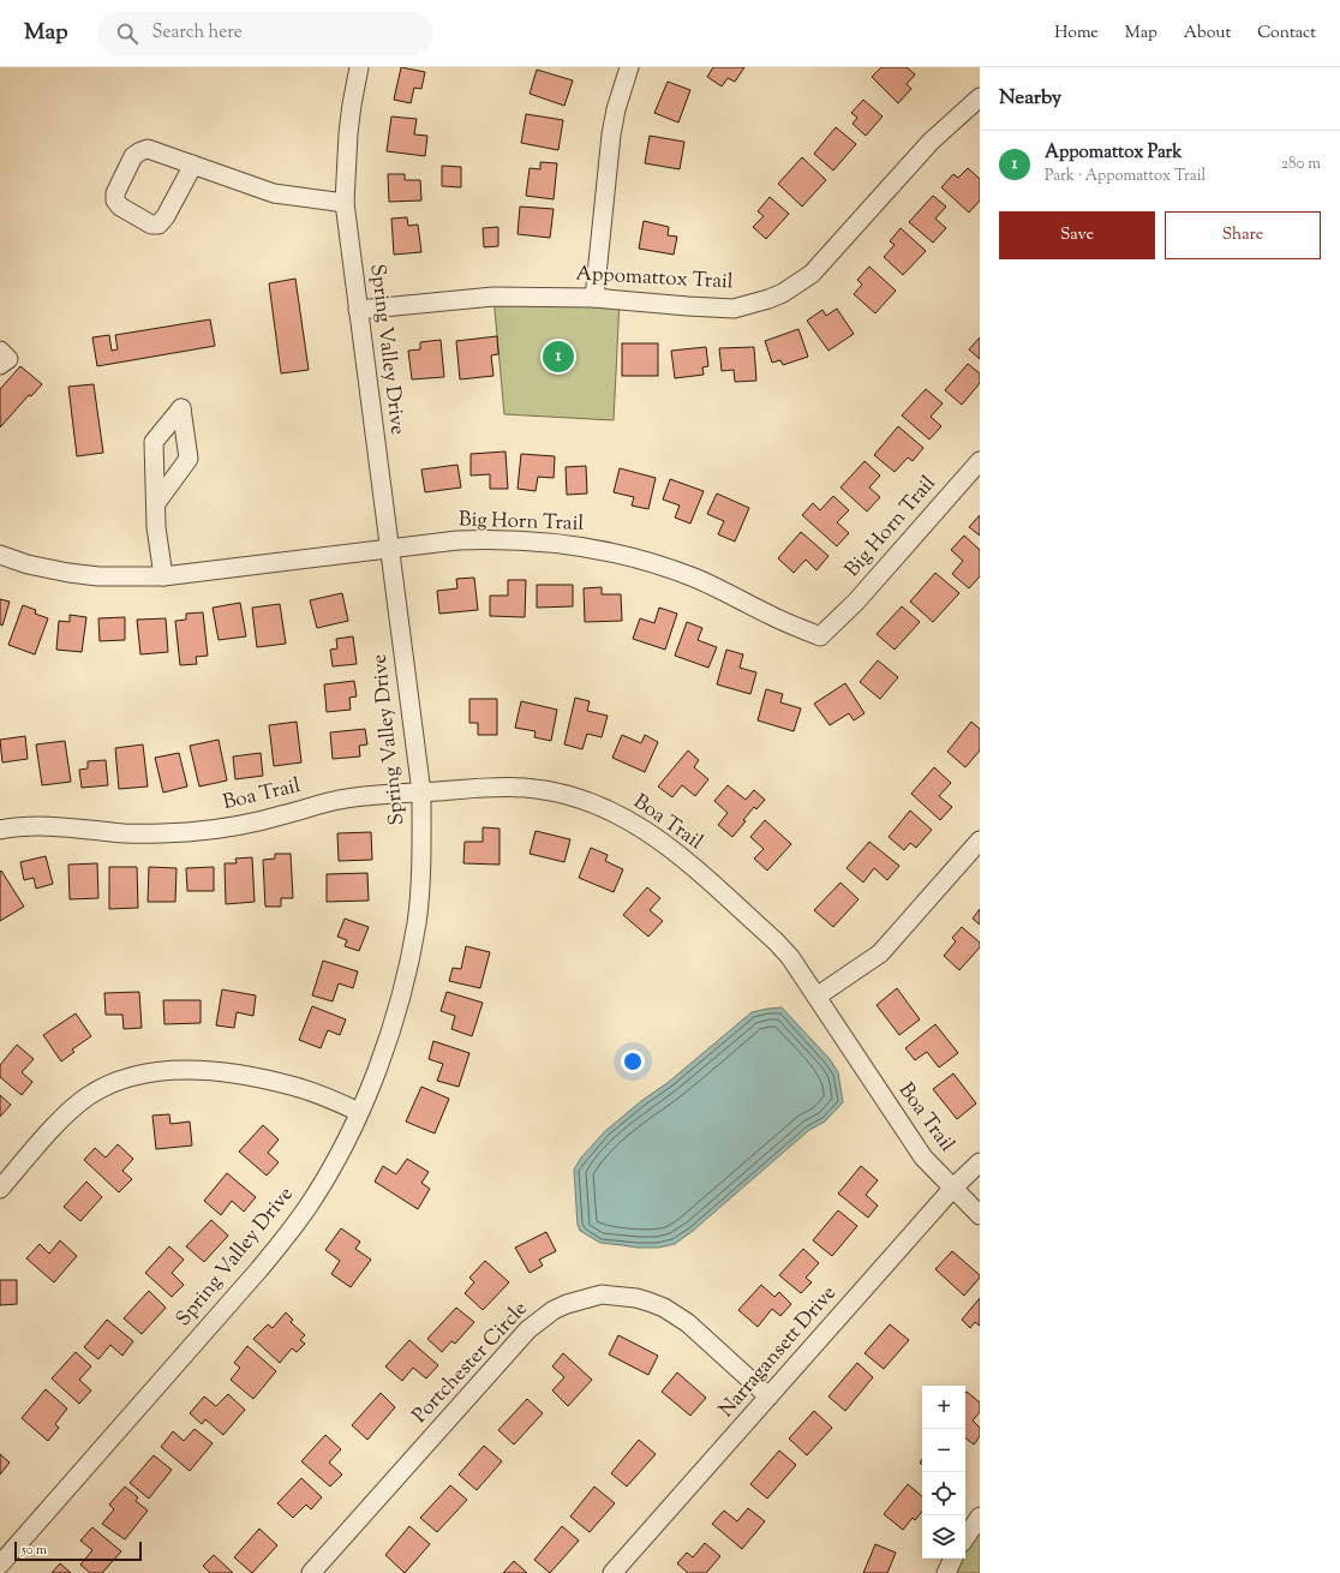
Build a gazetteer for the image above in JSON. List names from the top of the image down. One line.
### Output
{"streets":{"street":["Appomattox Trail","Spring Valley Drive","Big Horn Trail","Boa Trail","Narragansett Drive","Portchester Circle"]},"crossings":[["Appomattox Trail","Spring Valley Drive"],["Spring Valley Drive","Big Horn Trail"],["Spring Valley Drive","Boa Trail"],["Boa Trail","Narragansett Drive"],["Narragansett Drive","Portchester Circle"]],"scale_bar":"50 m","page":{"header":"Map","search":"Search here","nav":["Home","Map","About","Contact"],"heading":"Nearby","list":[{"mark":"1","name":"Appomattox Park","note":"Park · Appomattox Trail","value":"280 m"}],"buttons":["Save","Share"],"pins":"1","map_buttons":["+","−"],"scale":"50 m"}}
